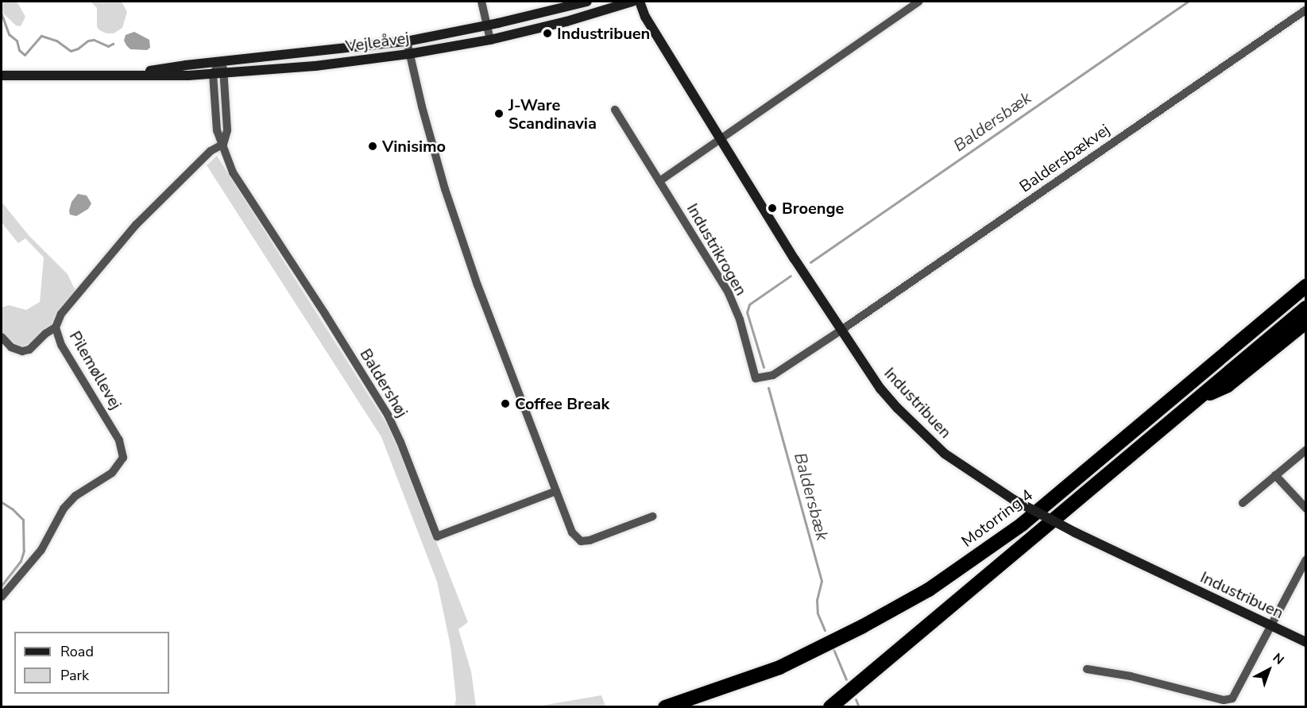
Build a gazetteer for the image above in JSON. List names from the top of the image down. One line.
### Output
{"streets":{"highway":["Motorring 4"],"street":["Vejleåvej","Baldersbækvej","Industrikrogen","Pilemøllevej","Baldershøj","Industribuen"]},"crossings":[["Vejleåvej","Baldershøj"],["Baldersbækvej","Industrikrogen"],["Baldersbækvej","Industribuen"],["Industrikrogen","Industribuen"],["Pilemøllevej","Baldershøj"]],"water":["Baldersbæk"],"places":["Industribuen","J-Ware Scandinavia","Vinisimo","Broenge","Coffee Break"],"legend":["Road","Park"],"north":"top right"}
